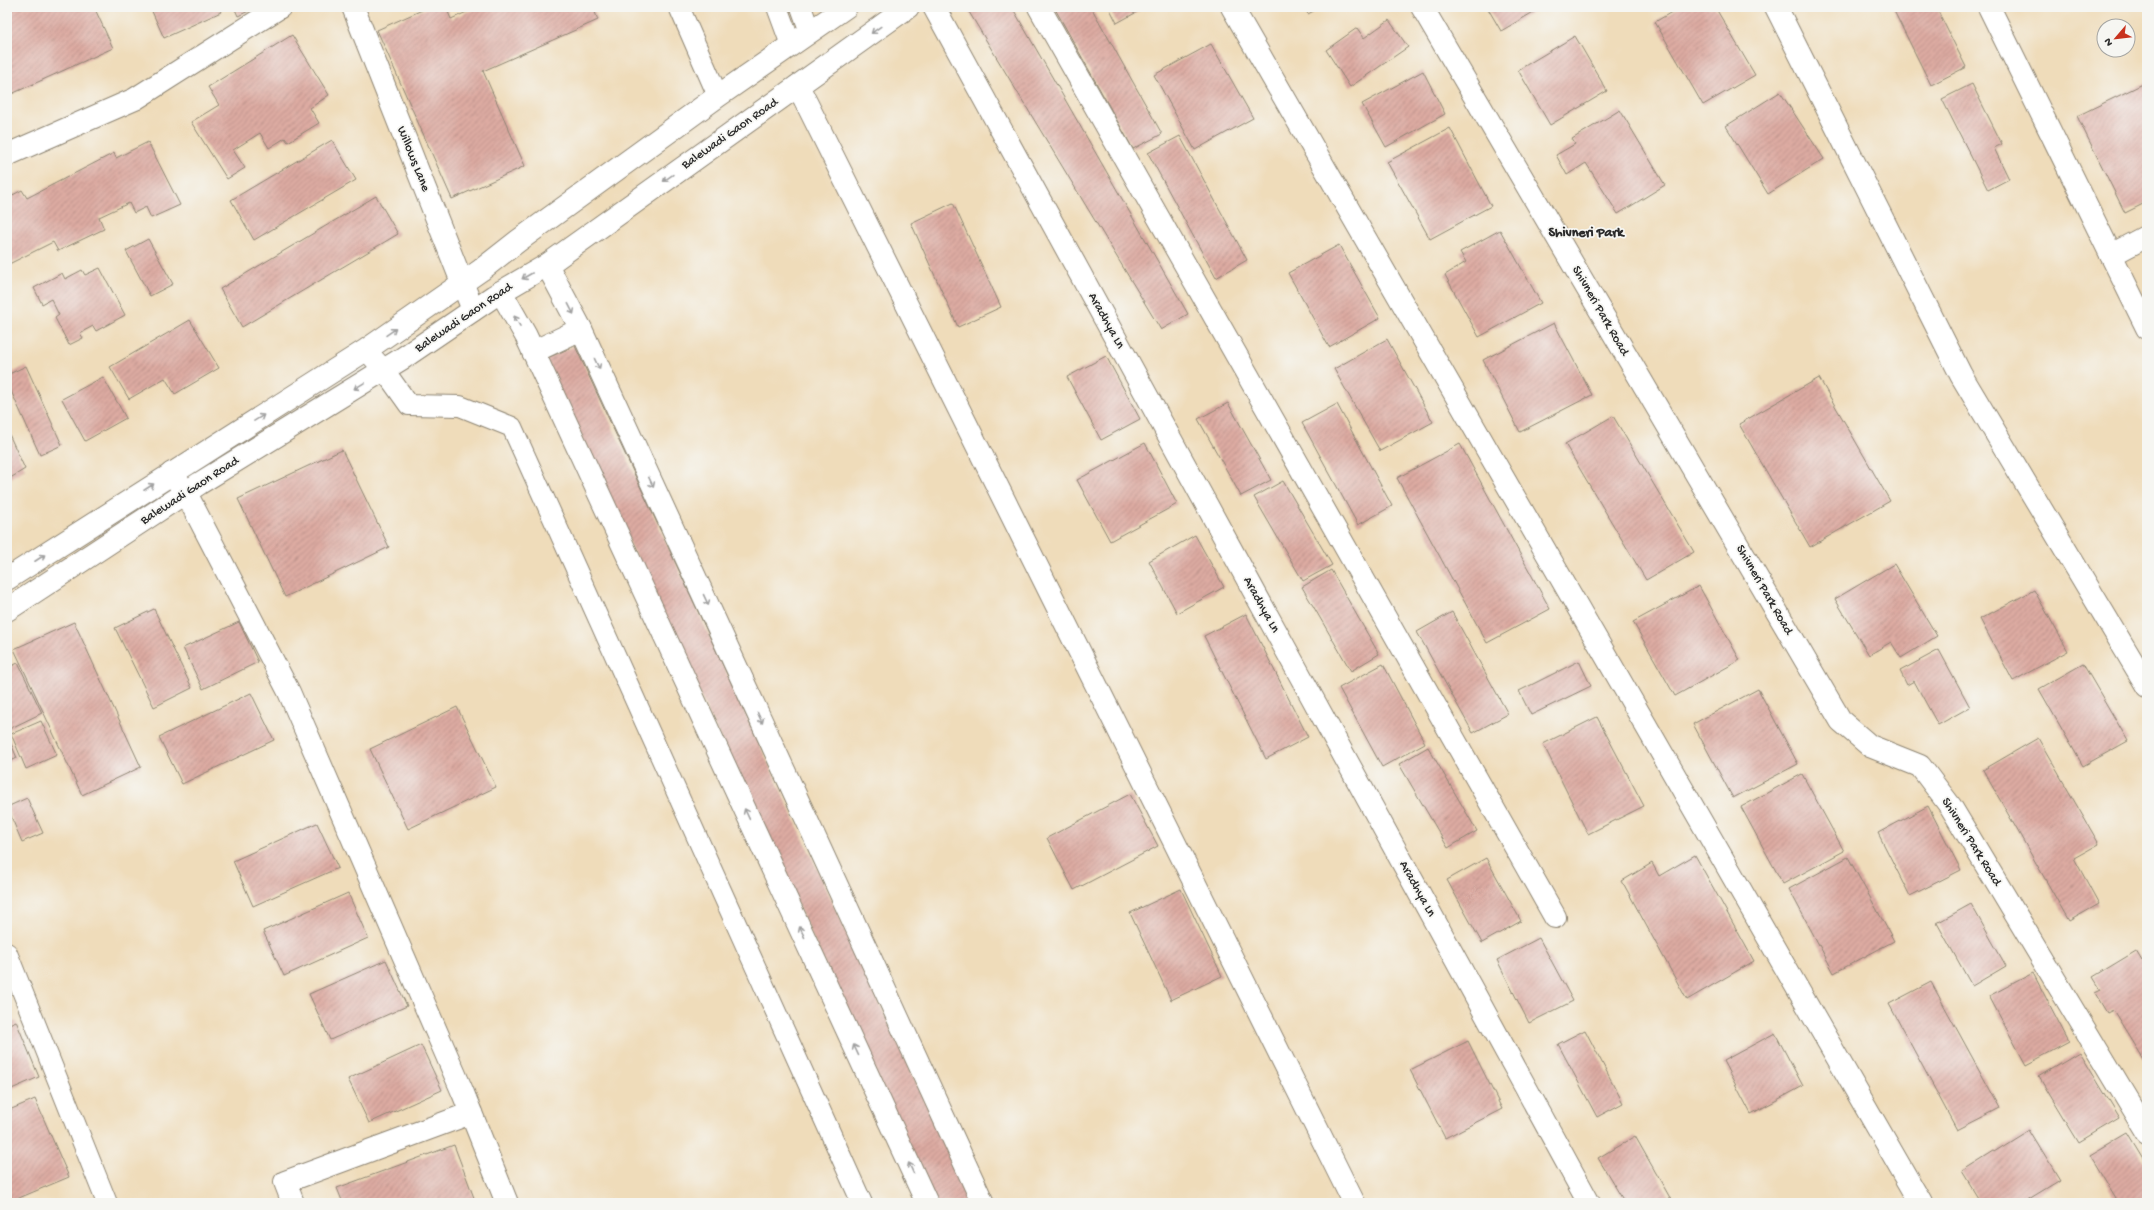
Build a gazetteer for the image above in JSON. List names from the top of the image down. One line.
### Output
{"streets":{"street":["Balewadi Gaon Road","Willows Lane","Shivneri Park Road","Aradhya Ln"]},"crossings":[["Balewadi Gaon Road","Willows Lane"]],"districts":["Shivneri Park"],"north":"bottom left"}
